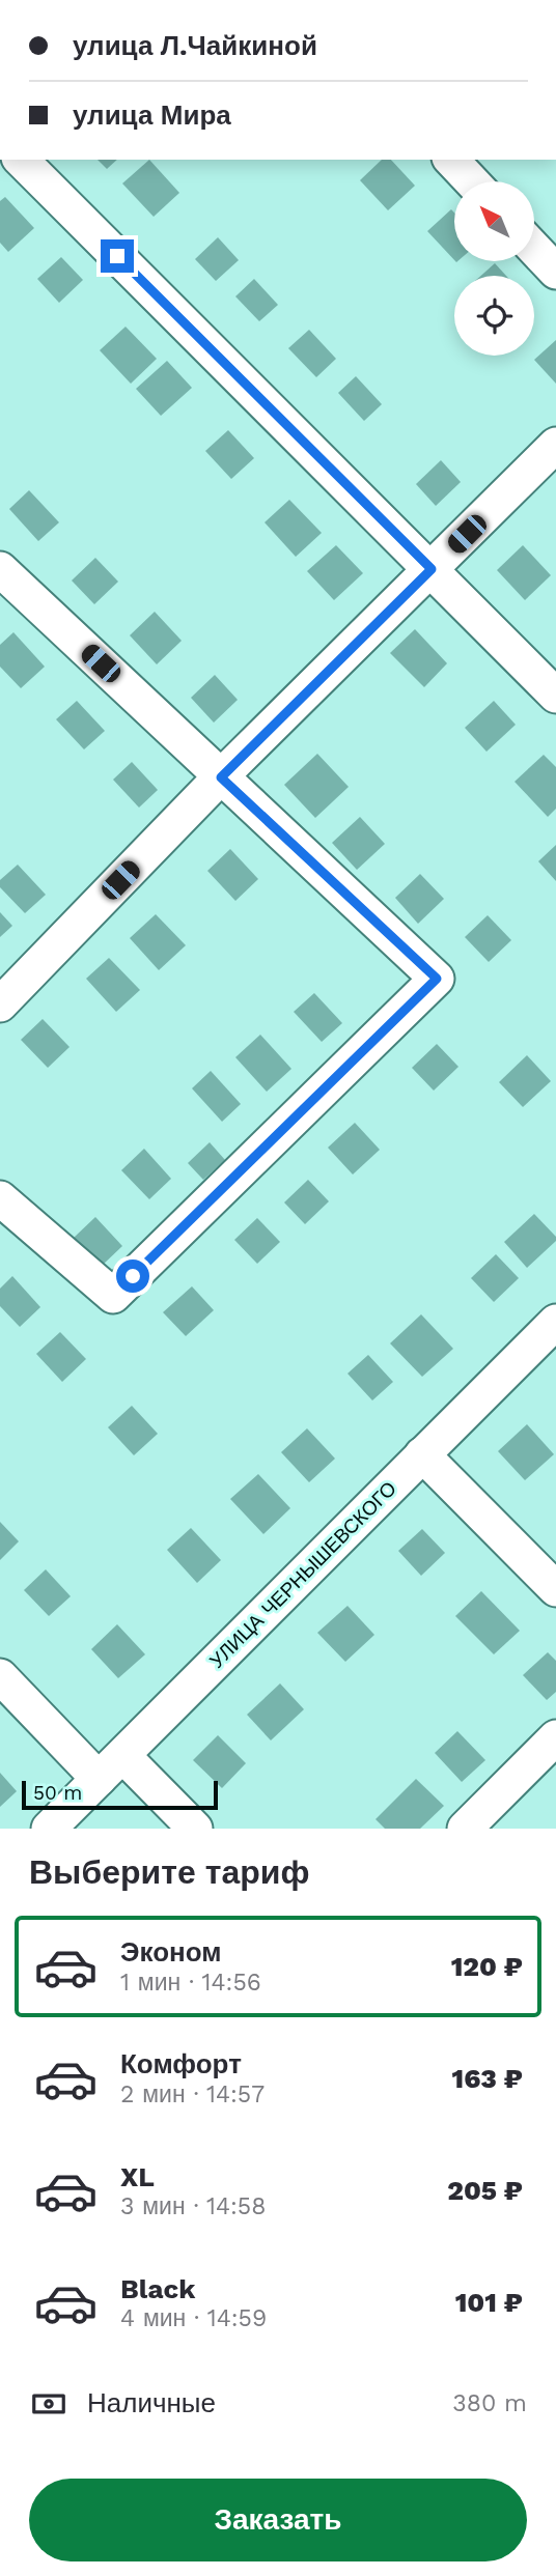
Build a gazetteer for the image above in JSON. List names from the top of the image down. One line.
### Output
{"streets":{"street":["УЛИЦА ЧЕРНЫШЕВСКОГО"]},"scale_bar":"50 m","north":"top left","page":{"banner":["улица Л.Чайкиной","улица Мира"],"scale":"50 m","heading":"Выберите тариф","list":[{"name":"Эконом","note":"1 мин · 14:56","value":"120 ₽"},{"name":"Комфорт","note":"2 мин · 14:57","value":"163 ₽"},{"name":"XL","note":"3 мин · 14:58","value":"205 ₽"},{"name":"Black","note":"4 мин · 14:59","value":"101 ₽"}],"pay":["Наличные","380 m"],"buttons":"Заказать"}}
